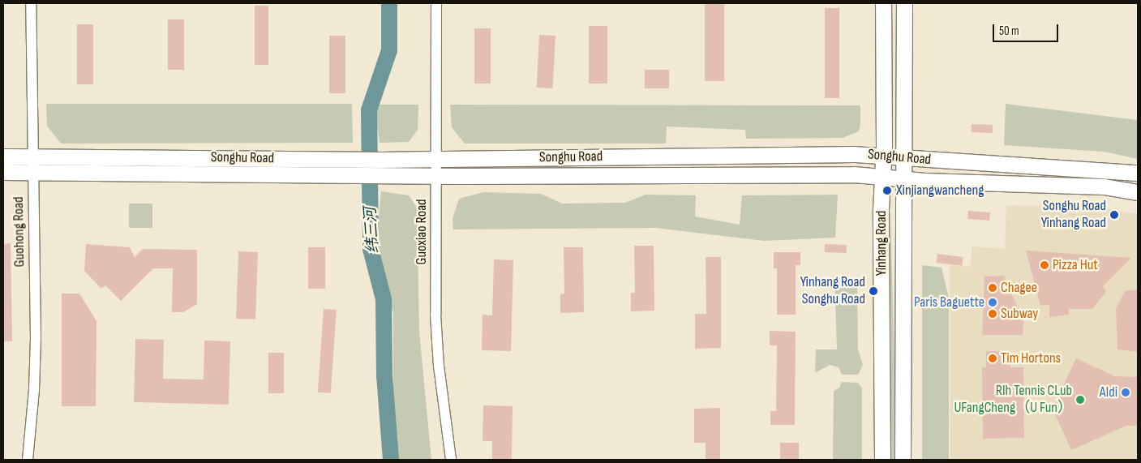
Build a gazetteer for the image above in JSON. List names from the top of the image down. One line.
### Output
{"streets":{"main road":["Songhu Road","Yinhang Road"],"street":["Guohong Road","Guoxiao Road"]},"crossings":[["Songhu Road","Guohong Road"],["Songhu Road","Guoxiao Road"],["Songhu Road","Yinhang Road"]],"water":["纬三河"],"places":["Xinjiangwancheng","Songhu Road Yinhang Road","Pizza Hut","Chagee","Yinhang Road Songhu Road","Paris Baguette","Subway","Tim Hortons","Aldi","RIh Tennis CLub UFangCheng（U Fun）"],"scale_bar":"50 m"}
